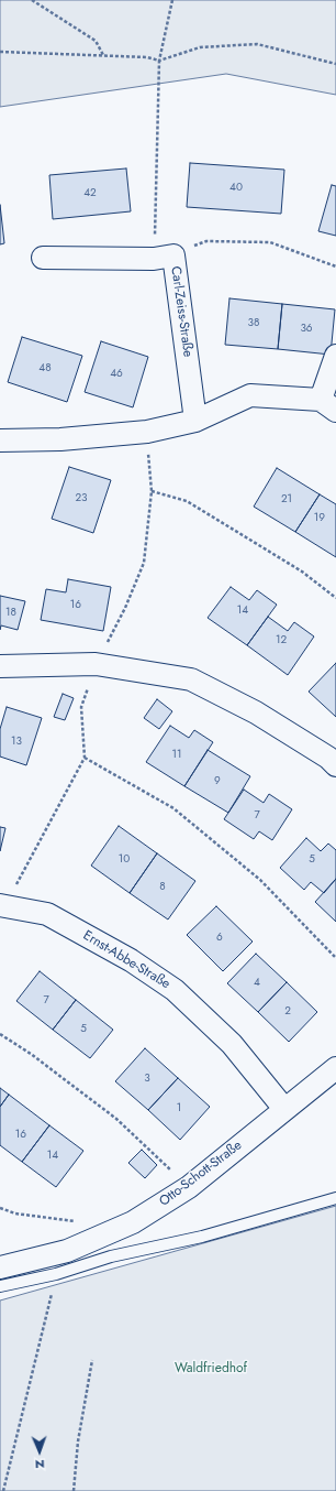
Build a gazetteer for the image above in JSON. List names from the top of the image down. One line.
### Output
{"streets":{"street":["Carl-Zeiss-Straße","Ernst-Abbe-Straße","Otto-Schott-Straße"]},"crossings":[["Ernst-Abbe-Straße","Otto-Schott-Straße"]],"parks":["Waldfriedhof"],"house_numbers":["40","42","38","36","48","46","23","21","19","16","14","18","12","13","11","9","7","10","5","8","6","4","7","2","5","3","1","16","14"],"north":"bottom"}
